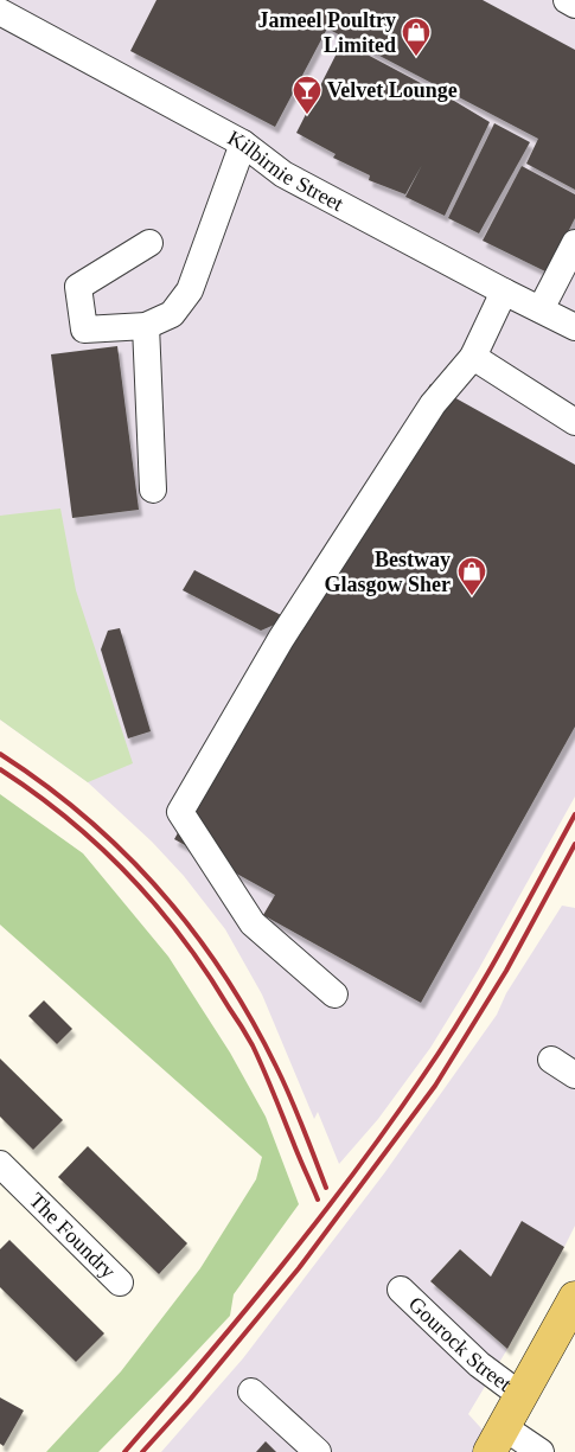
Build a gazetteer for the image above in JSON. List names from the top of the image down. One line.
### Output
{"streets":{"street":["Kilbirnie Street","The Foundry","Gourock Street"]},"places":{"shop":["Jameel Poultry Limited","Bestway Glasgow Sher"],"bar":["Velvet Lounge"]}}
